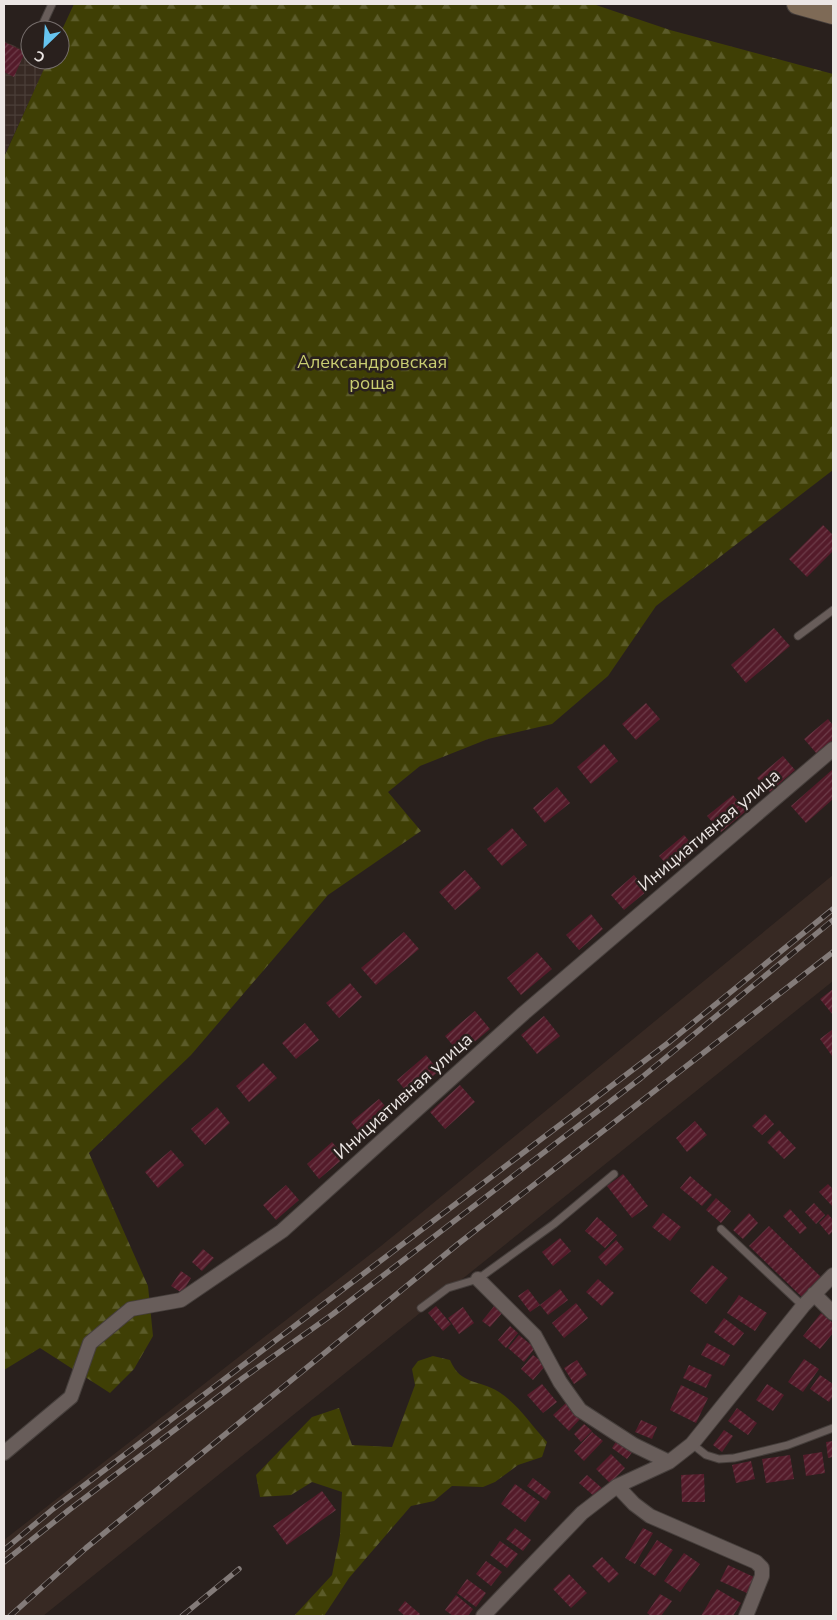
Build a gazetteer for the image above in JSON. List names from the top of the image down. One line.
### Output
{"streets":{"street":["Инициативная улица"]},"parks":["Александровская роща"],"north":"bottom left"}
